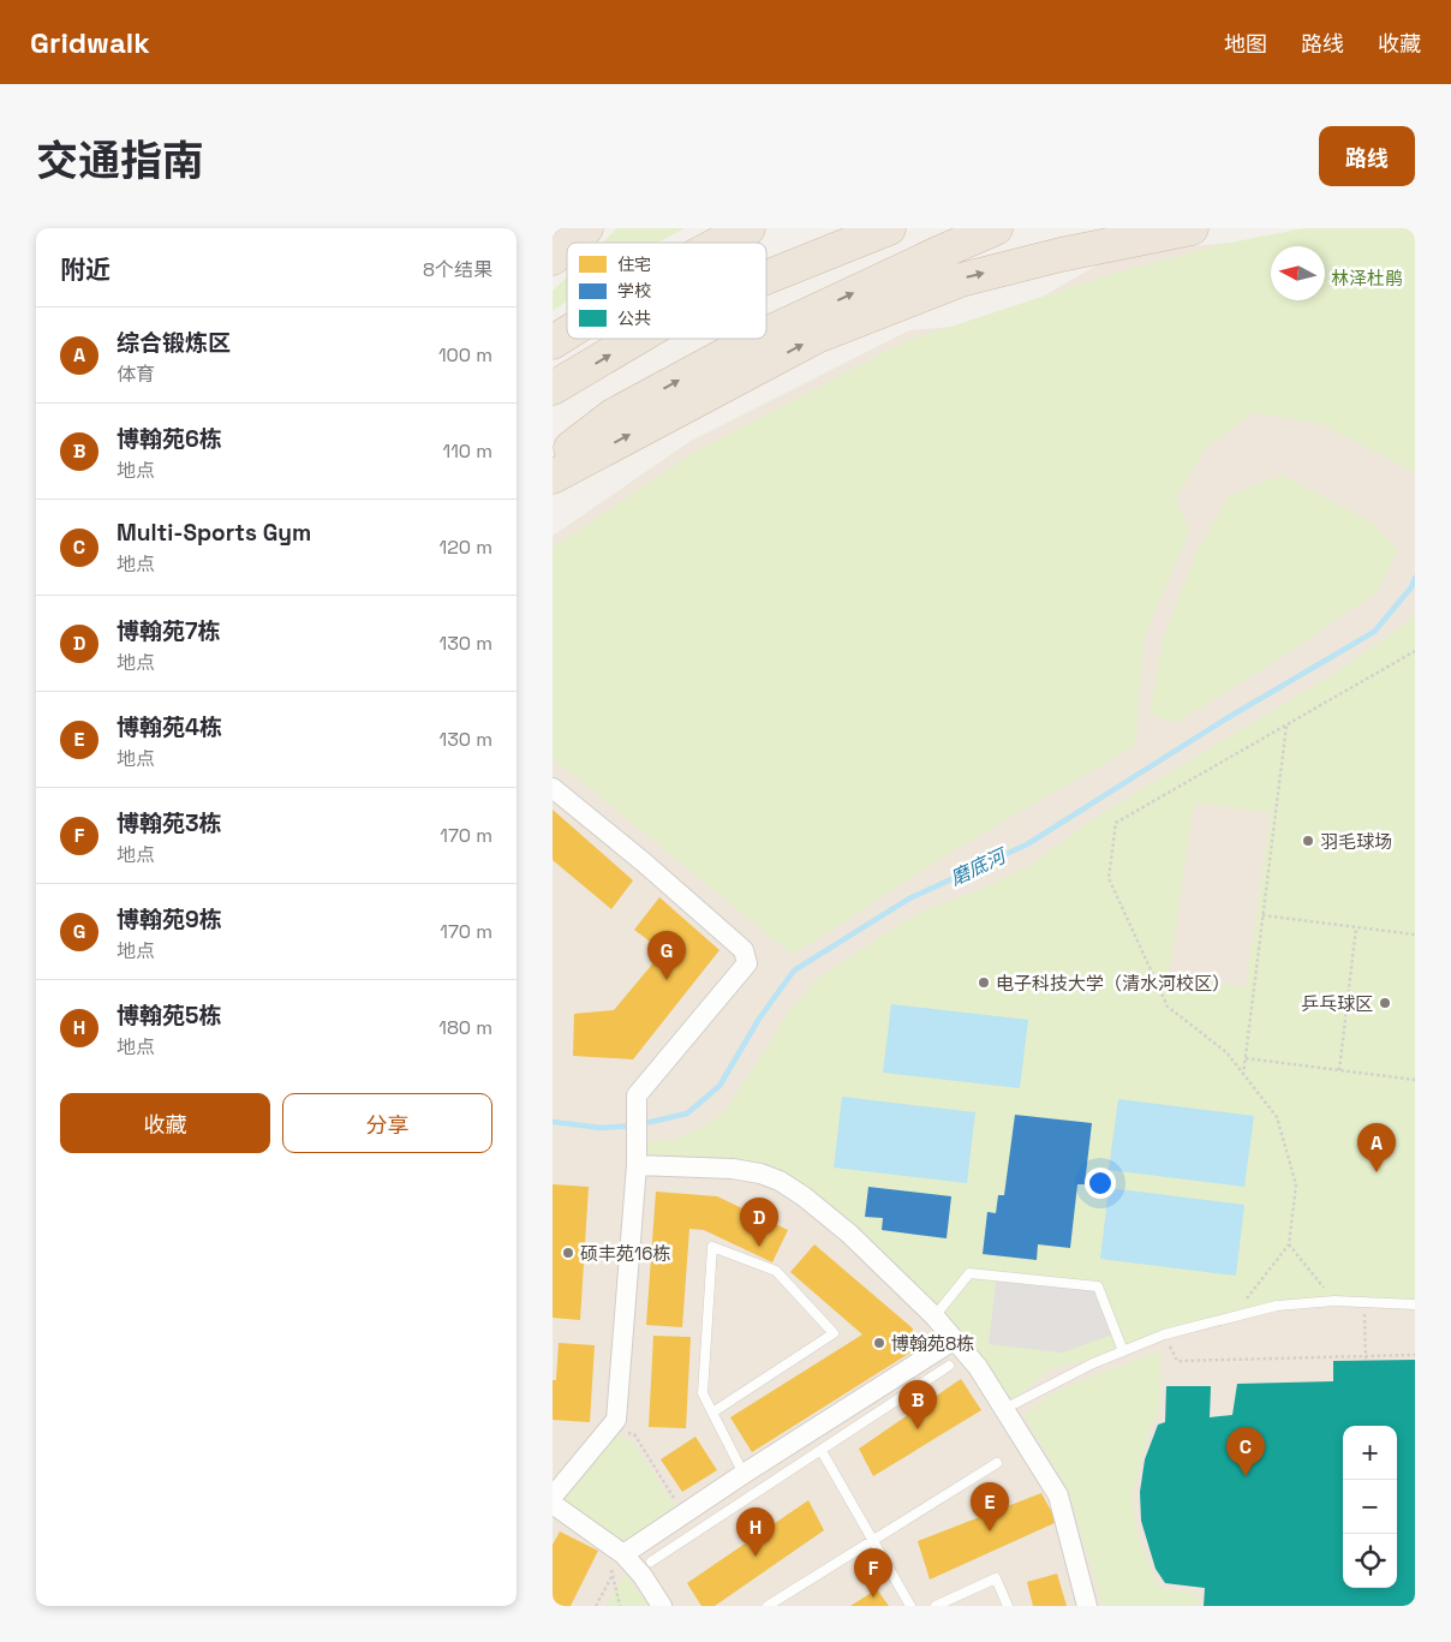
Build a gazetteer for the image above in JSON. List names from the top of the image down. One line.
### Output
{"water":["磨底河"],"parks":["林泽杜鹃"],"places":["羽毛球场","电子科技大学（清水河校区）","乒乓球区","硕丰苑16栋","博翰苑8栋"],"legend":["住宅","学校","公共"],"north":"left","page":{"header":"Gridwalk","nav":["地图","路线","收藏"],"title":"交通指南","buttons":["路线",["收藏","分享"]],"heading":["附近","8个结果"],"list":[{"mark":"A","name":"综合锻炼区","note":"体育","value":"100 m"},{"mark":"B","name":"博翰苑6栋","note":"地点","value":"110 m"},{"mark":"C","name":"Multi-Sports Gym","note":"地点","value":"120 m"},{"mark":"D","name":"博翰苑7栋","note":"地点","value":"130 m"},{"mark":"E","name":"博翰苑4栋","note":"地点","value":"130 m"},{"mark":"F","name":"博翰苑3栋","note":"地点","value":"170 m"},{"mark":"G","name":"博翰苑9栋","note":"地点","value":"170 m"},{"mark":"H","name":"博翰苑5栋","note":"地点","value":"180 m"}],"pins":["G","A","D","B","C","E","H","F"],"map_buttons":["+","−"]}}
